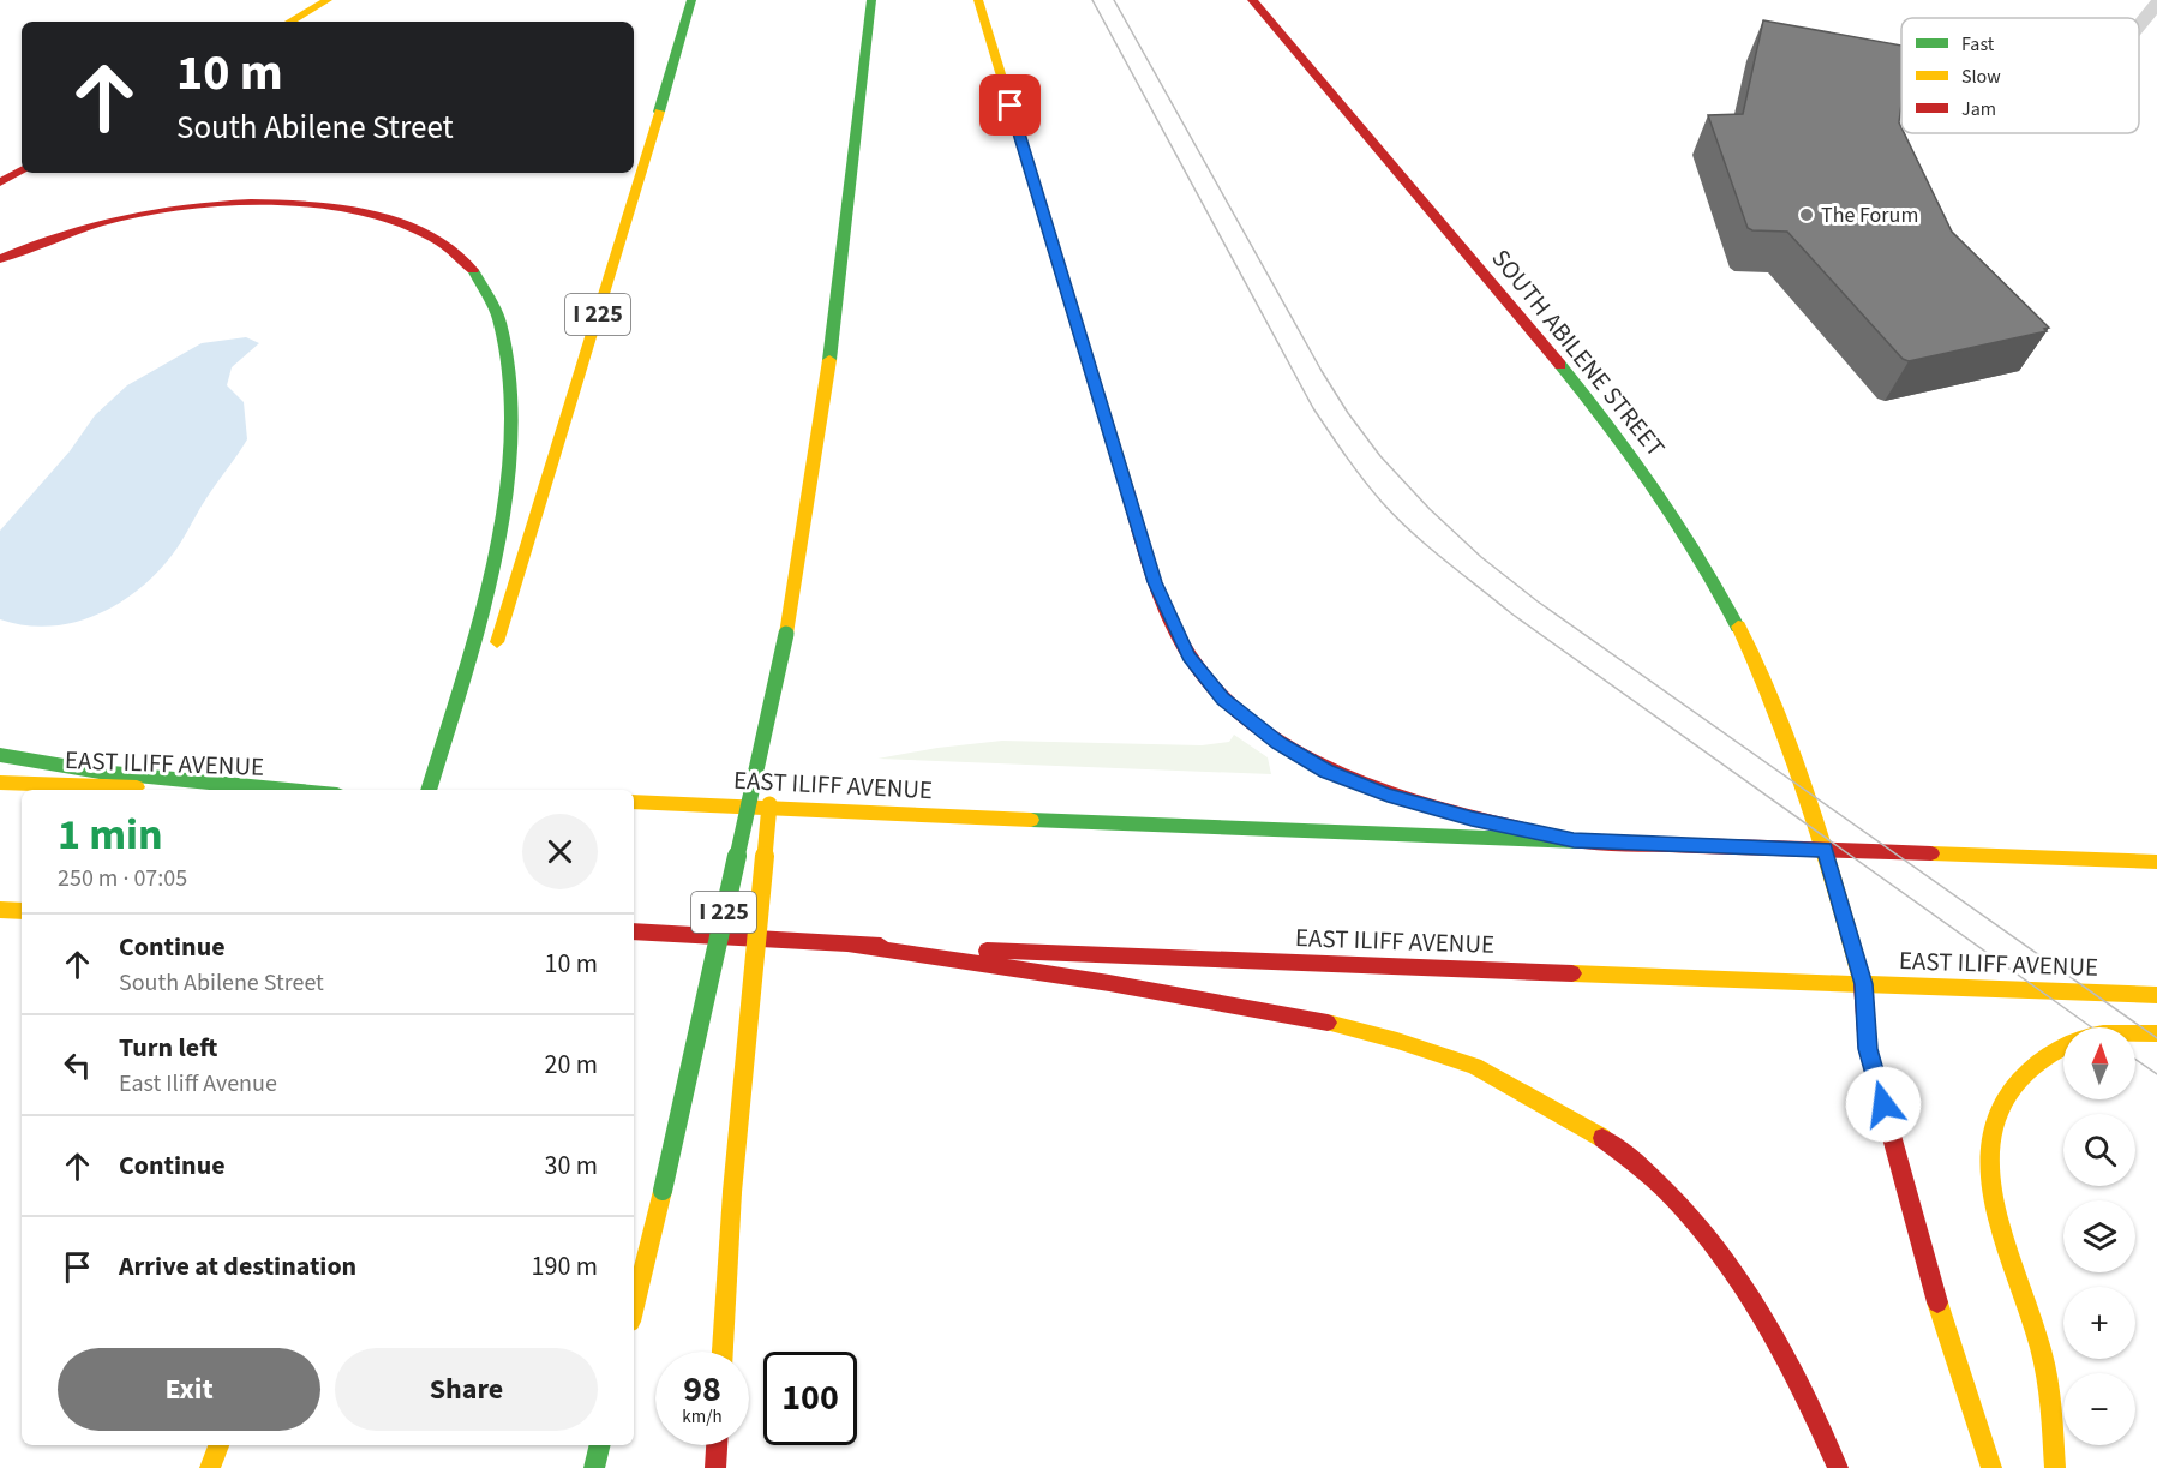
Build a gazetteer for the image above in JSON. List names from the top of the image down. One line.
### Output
{"streets":{"main road":["I 225","SOUTH ABILENE STREET","EAST ILIFF AVENUE"]},"crossings":[["SOUTH ABILENE STREET","EAST ILIFF AVENUE"]],"places":["The Forum"],"legend":["Fast","Slow","Jam"],"north":"top","page":{"turn":["10 m","South Abilene Street"],"heading":["1 min","250 m · 07:05"],"list":[{"name":"Continue","note":"South Abilene Street","value":"10 m"},{"name":"Turn left","note":"East Iliff Avenue","value":"20 m"},{"name":"Continue","value":"30 m"},{"name":"Arrive at destination","value":"190 m"}],"map_buttons":["+","−"],"buttons":["Exit","Share"],"speed":"98 km/h","limit":"100"}}
